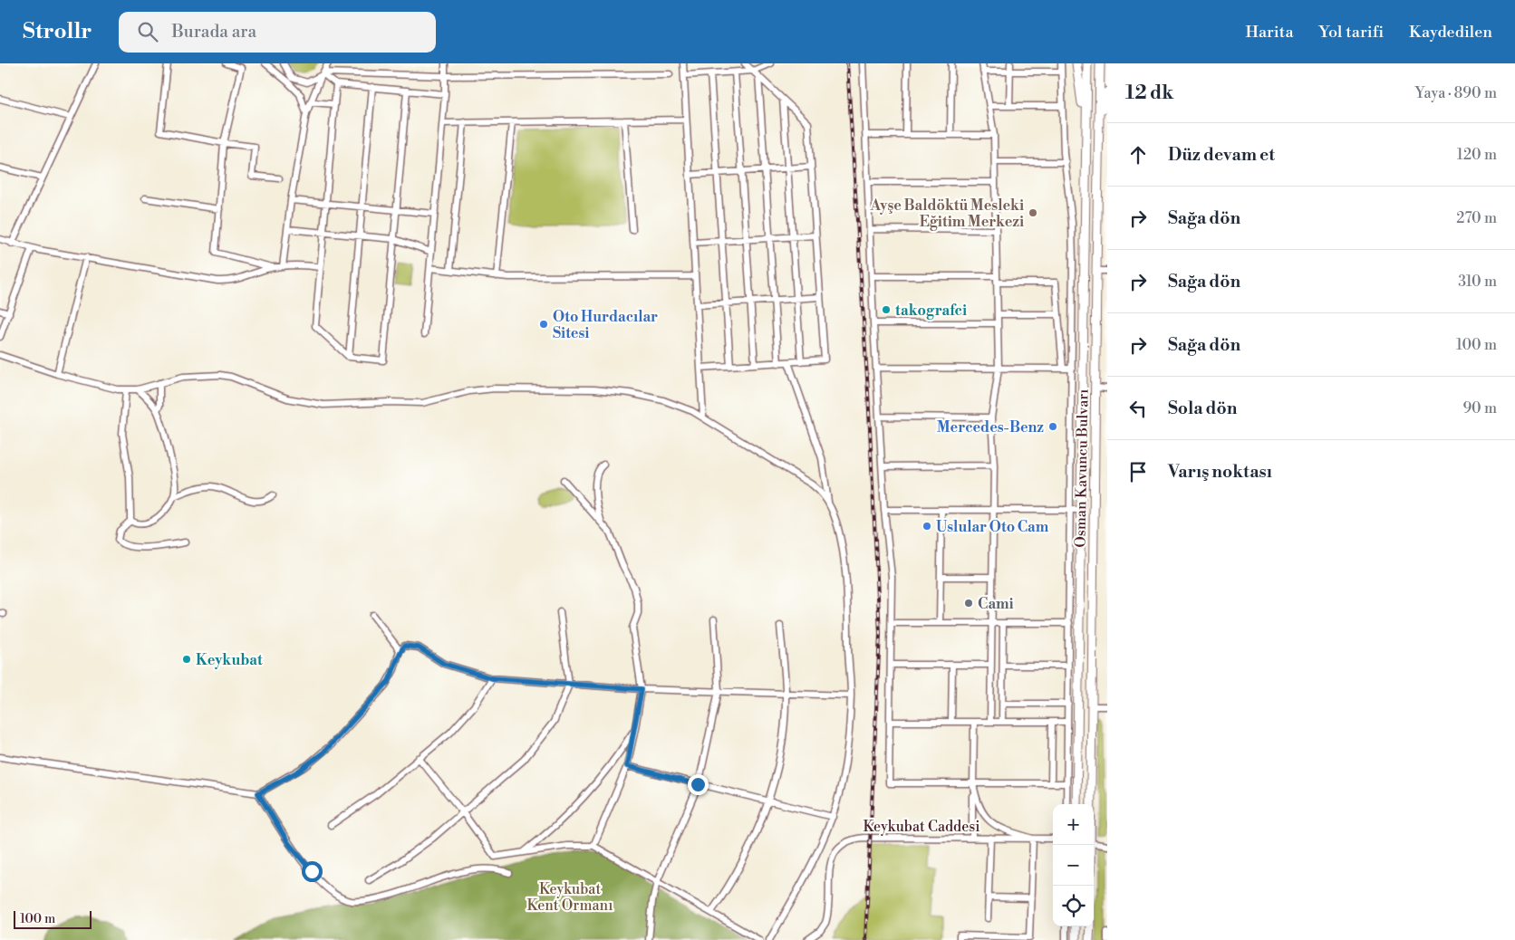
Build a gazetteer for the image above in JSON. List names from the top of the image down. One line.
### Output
{"streets":{"highway":["Osman Kavuncu Bulvarı"],"street":["Keykubat Caddesi"]},"parks":["Keykubat Kent Ormanı"],"places":["Ayşe Baldöktü Mesleki Eğitim Merkezi","takografci","Oto Hurdacılar Sitesi","Mercedes-Benz","Uslular Oto Cam","Cami","Keykubat"],"scale_bar":"100 m","page":{"header":"Strollr","search":"Burada ara","nav":["Harita","Yol tarifi","Kaydedilen"],"heading":["12 dk","Yaya · 890 m"],"list":[["Düz devam et","120 m"],["Sağa dön","270 m"],["Sağa dön","310 m"],["Sağa dön","100 m"],["Sola dön","90 m"],"Varış noktası"],"map_buttons":["+","−"],"scale":"100 m"}}
